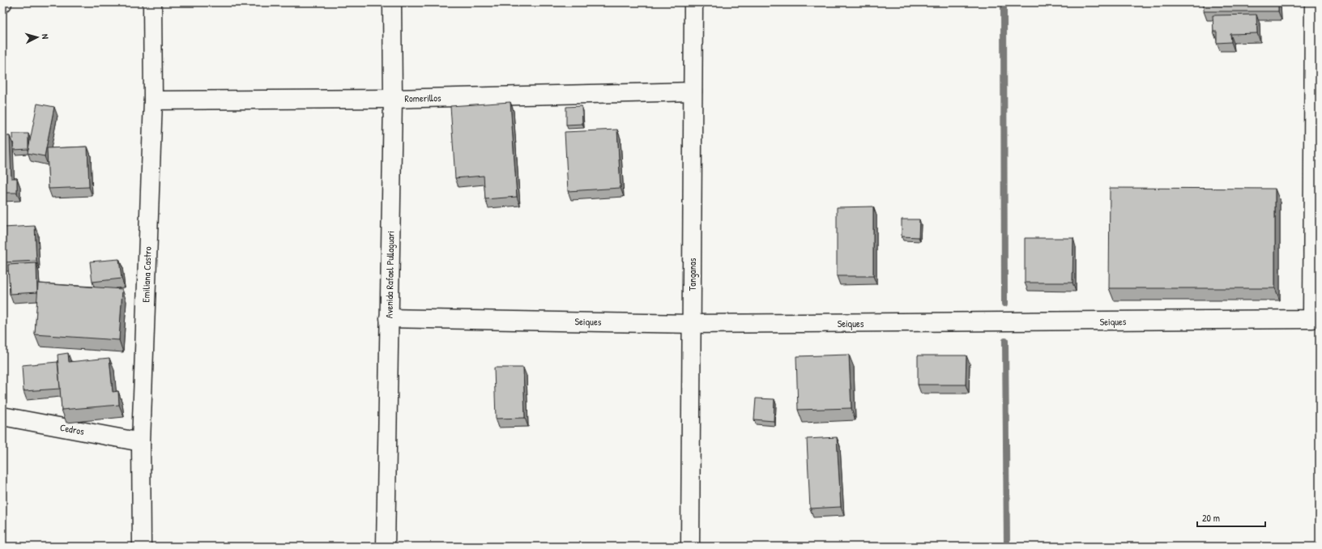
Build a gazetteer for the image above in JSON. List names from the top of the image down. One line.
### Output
{"streets":{"street":["Romerillos","Emiliana Castro","Avenida Rafael Pullaguari","Tanganas","Seiques","Cedros"]},"crossings":[["Romerillos","Emiliana Castro"],["Romerillos","Avenida Rafael Pullaguari"],["Romerillos","Tanganas"],["Emiliana Castro","Cedros"],["Avenida Rafael Pullaguari","Seiques"],["Tanganas","Seiques"]],"scale_bar":"20 m","north":"right"}
